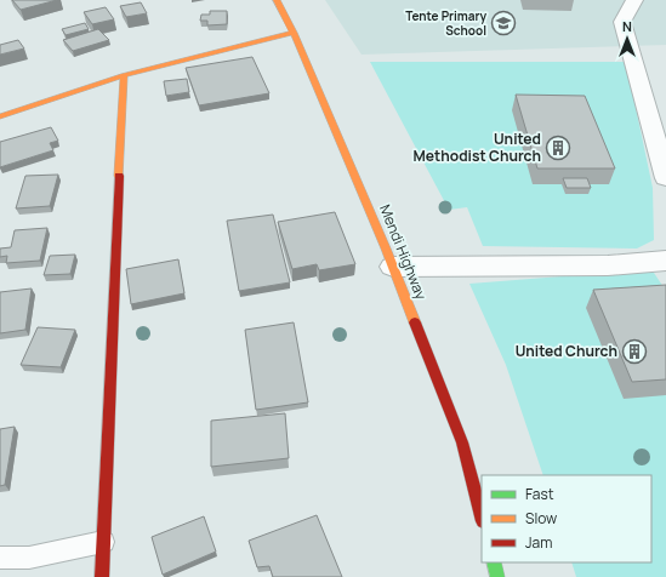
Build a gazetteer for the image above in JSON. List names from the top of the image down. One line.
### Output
{"streets":{"street":["Mendi Highway"]},"places":{"school or university":["Tente Primary School"],"building":["United Methodist Church","United Church"]},"legend":["Fast","Slow","Jam"],"north":"top"}
